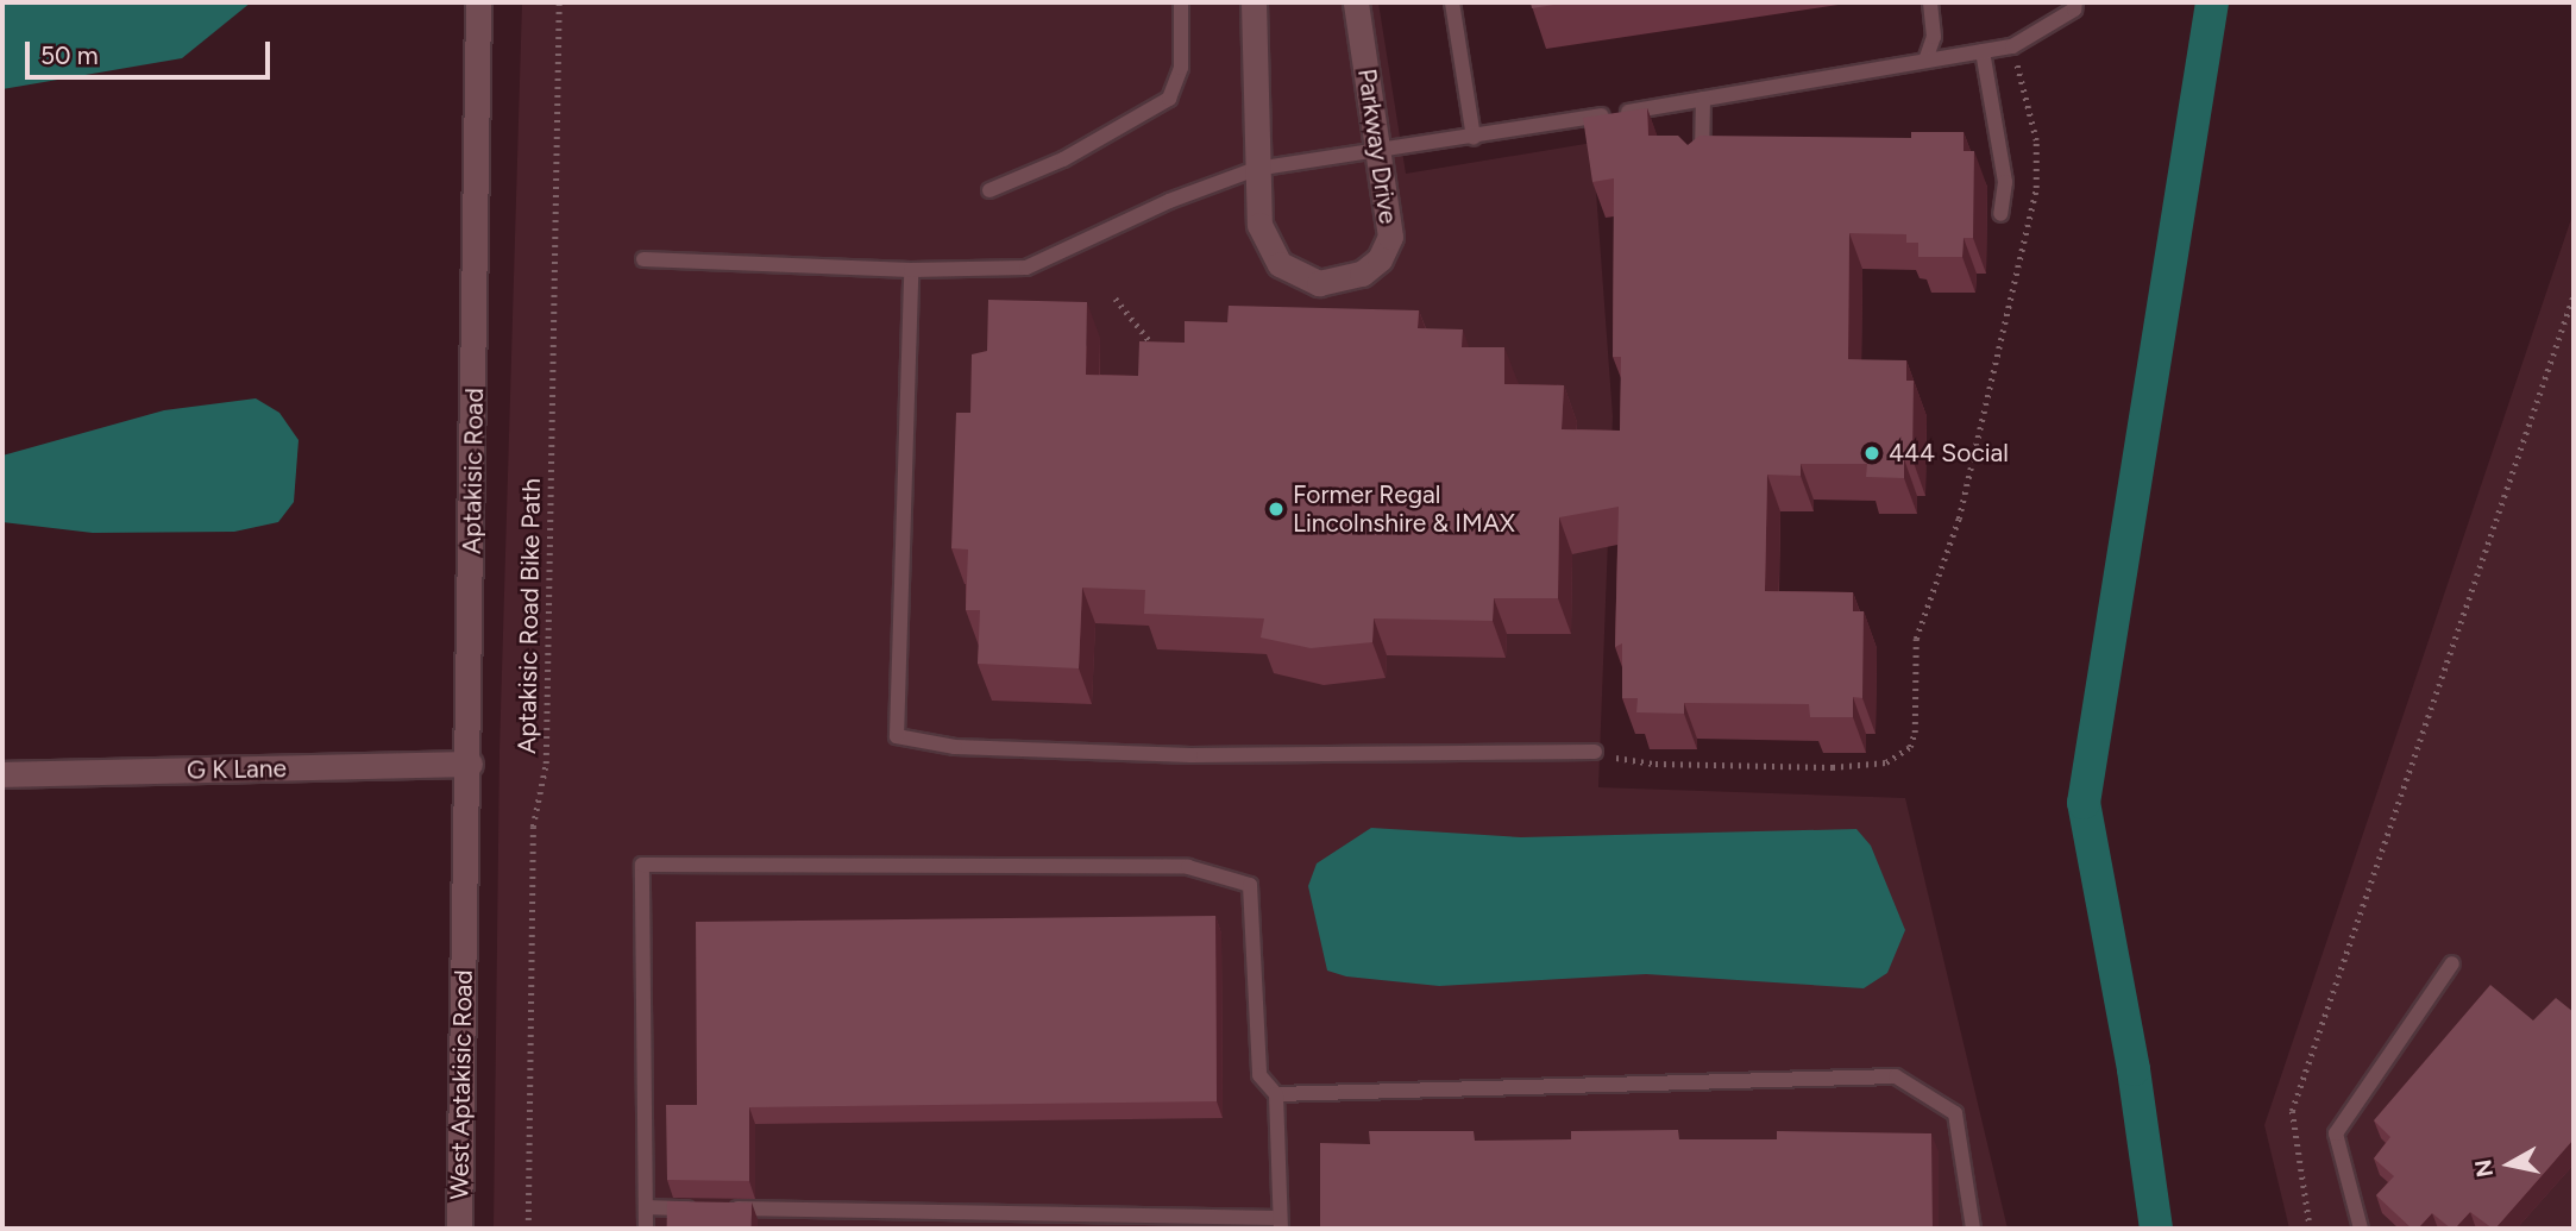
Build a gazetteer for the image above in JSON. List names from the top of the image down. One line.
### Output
{"streets":{"main road":["Parkway Drive","Aptakisic Road","G K Lane","West Aptakisic Road"],"path":["Aptakisic Road Bike Path"]},"crossings":[["Aptakisic Road","G K Lane"],["Aptakisic Road","West Aptakisic Road"]],"places":["444 Social","Former Regal Lincolnshire & IMAX"],"scale_bar":"50 m","north":"left"}
